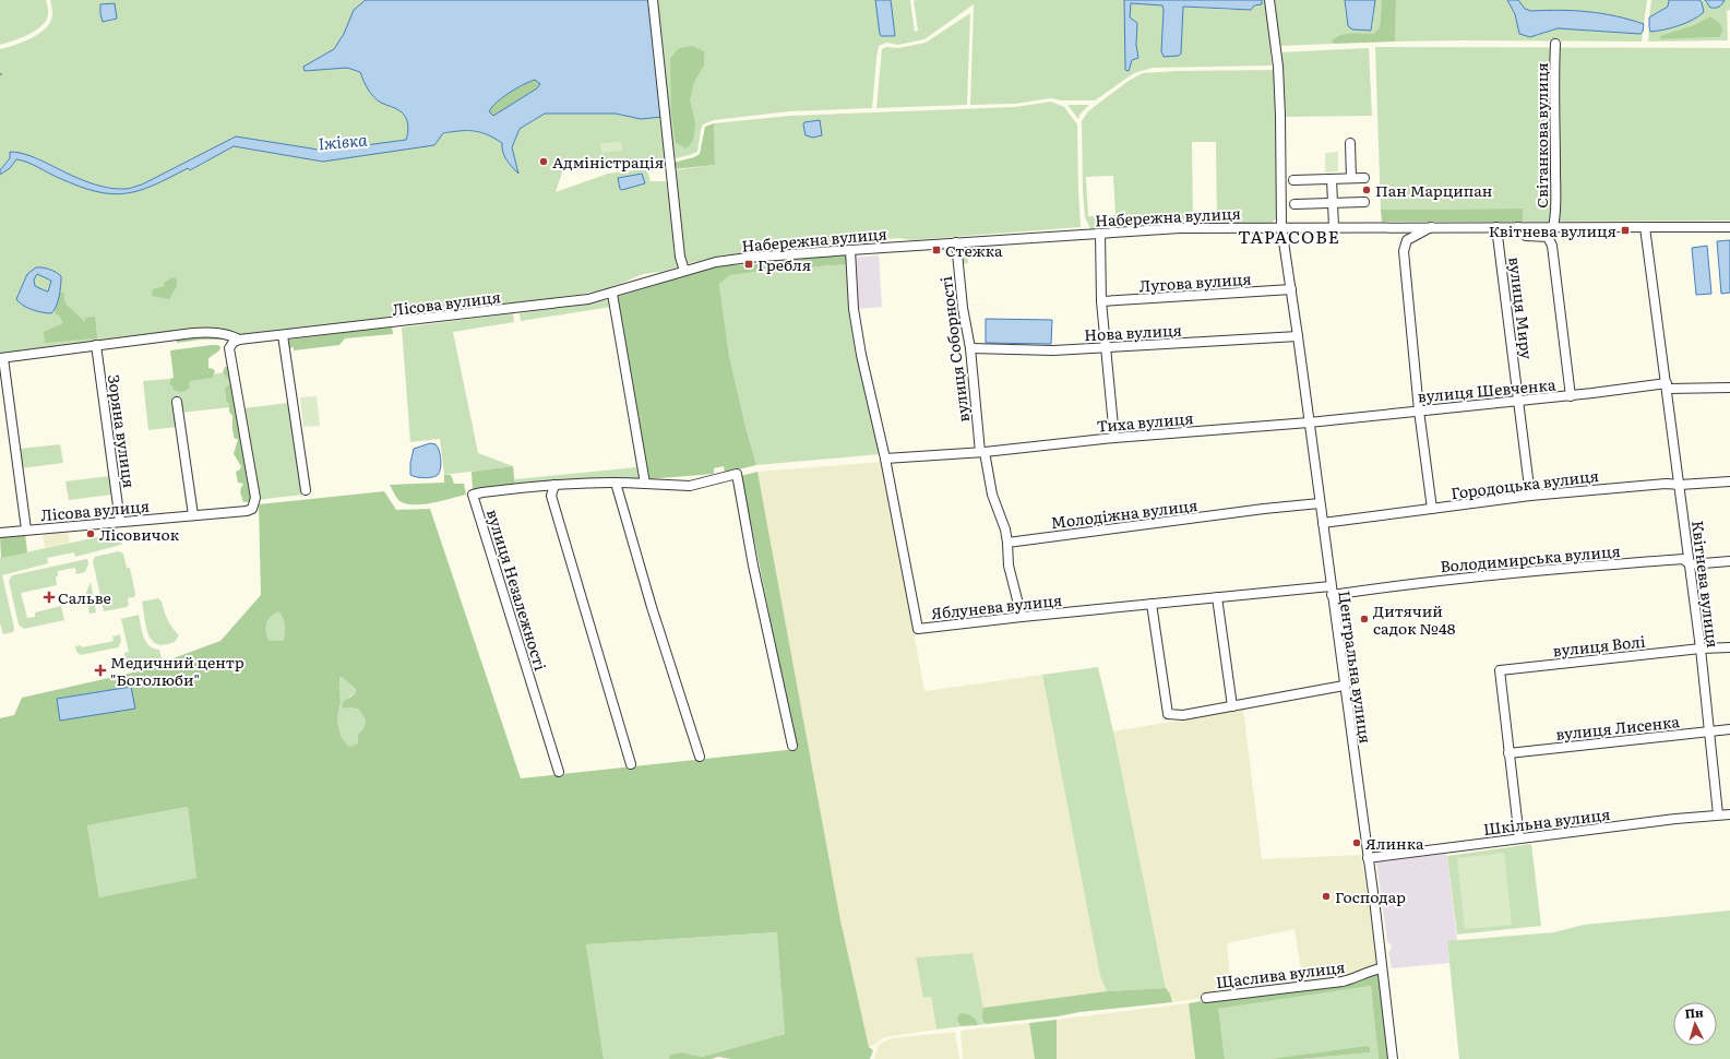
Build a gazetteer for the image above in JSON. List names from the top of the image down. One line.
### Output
{"streets":{"street":["Світанкова вулиця","Набережна вулиця","Лугова вулиця","Лісова вулиця","вулиця Миру","Нова вулиця","вулиця Соборності","вулиця Шевченка","Тиха вулиця","Зоряна вулиця","Городоцька вулиця","Молодіжна вулиця","Володимирська вулиця","Квітнева вулиця","вулиця Незалежності","Яблунева вулиця","вулиця Волі","Центральна вулиця","вулиця Лисенка","Шкільна вулиця","Щаслива вулиця"]},"crossings":[["Світанкова вулиця","Набережна вулиця"],["Набережна вулиця","Лісова вулиця"],["Набережна вулиця","вулиця Миру"],["Набережна вулиця","вулиця Соборності"],["Набережна вулиця","Квітнева вулиця"],["Набережна вулиця","Яблунева вулиця"],["Набережна вулиця","Центральна вулиця"],["Лугова вулиця","Центральна вулиця"],["Лісова вулиця","Зоряна вулиця"],["вулиця Миру","вулиця Шевченка"],["вулиця Миру","Городоцька вулиця"],["Нова вулиця","вулиця Соборності"],["Нова вулиця","Центральна вулиця"],["вулиця Соборності","Тиха вулиця"],["вулиця Шевченка","Тиха вулиця"],["вулиця Шевченка","Квітнева вулиця"],["вулиця Шевченка","Центральна вулиця"],["Тиха вулиця","Яблунева вулиця"],["Тиха вулиця","Центральна вулиця"],["Городоцька вулиця","Квітнева вулиця"],["Городоцька вулиця","Центральна вулиця"],["Молодіжна вулиця","Центральна вулиця"],["Володимирська вулиця","Квітнева вулиця"],["Володимирська вулиця","Яблунева вулиця"],["Володимирська вулиця","Центральна вулиця"],["Квітнева вулиця","вулиця Волі"],["Квітнева вулиця","вулиця Лисенка"],["Квітнева вулиця","Шкільна вулиця"],["Яблунева вулиця","Центральна вулиця"],["вулиця Волі","вулиця Лисенка"],["Центральна вулиця","Шкільна вулиця"],["Центральна вулиця","Щаслива вулиця"]],"districts":["ТАРАСОВЕ"],"water":["Іжівка"],"places":{"other":["Адміністрація","Пан Марципан","Лісовичок","Дитячий садок №48","Ялинка","Господар"],"transit":["Квітнева вулиця","Стежка","Гребля"],"health":["Сальве","Медичний центр \"Боголюби\""]},"north":"top"}
